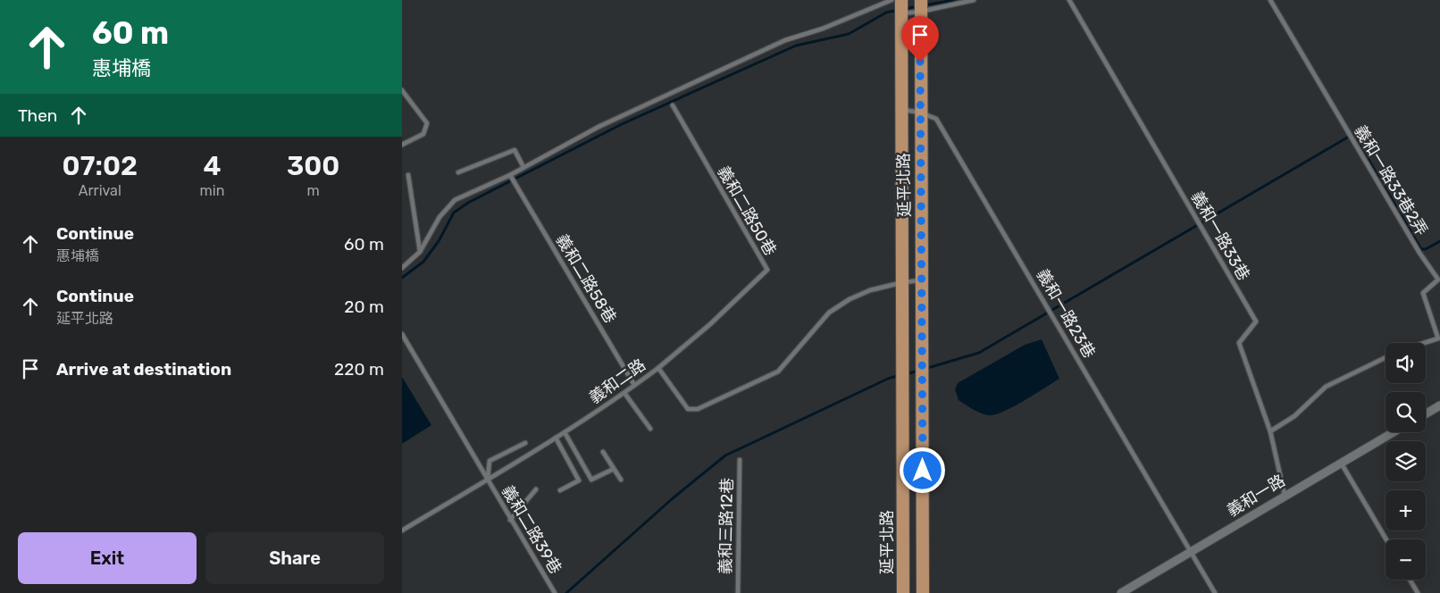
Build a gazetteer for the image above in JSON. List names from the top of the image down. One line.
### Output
{"streets":{"main road":["延平北路"],"street":["義和一路"],"lane":["義和一路33巷2弄","義和二路50巷","義和一路33巷","義和二路58巷","義和一路23巷","義和二路","義和三路12巷","義和二路39巷"]},"crossings":[["延平北路","義和一路23巷"],["延平北路","義和二路"],["義和二路50巷","義和二路"],["義和一路33巷","義和一路"],["義和二路58巷","義和二路"],["義和一路23巷","義和一路"],["義和二路","義和二路39巷"]],"page":{"turn":["60 m","惠埔橋"],"then":"Then","eta":["07:02","Arrival","4","min","300","m"],"list":[{"name":"Continue","note":"惠埔橋","value":"60 m"},{"name":"Continue","note":"延平北路","value":"20 m"},{"name":"Arrive at destination","value":"220 m"}],"map_buttons":["+","−"],"buttons":["Exit","Share"]}}
